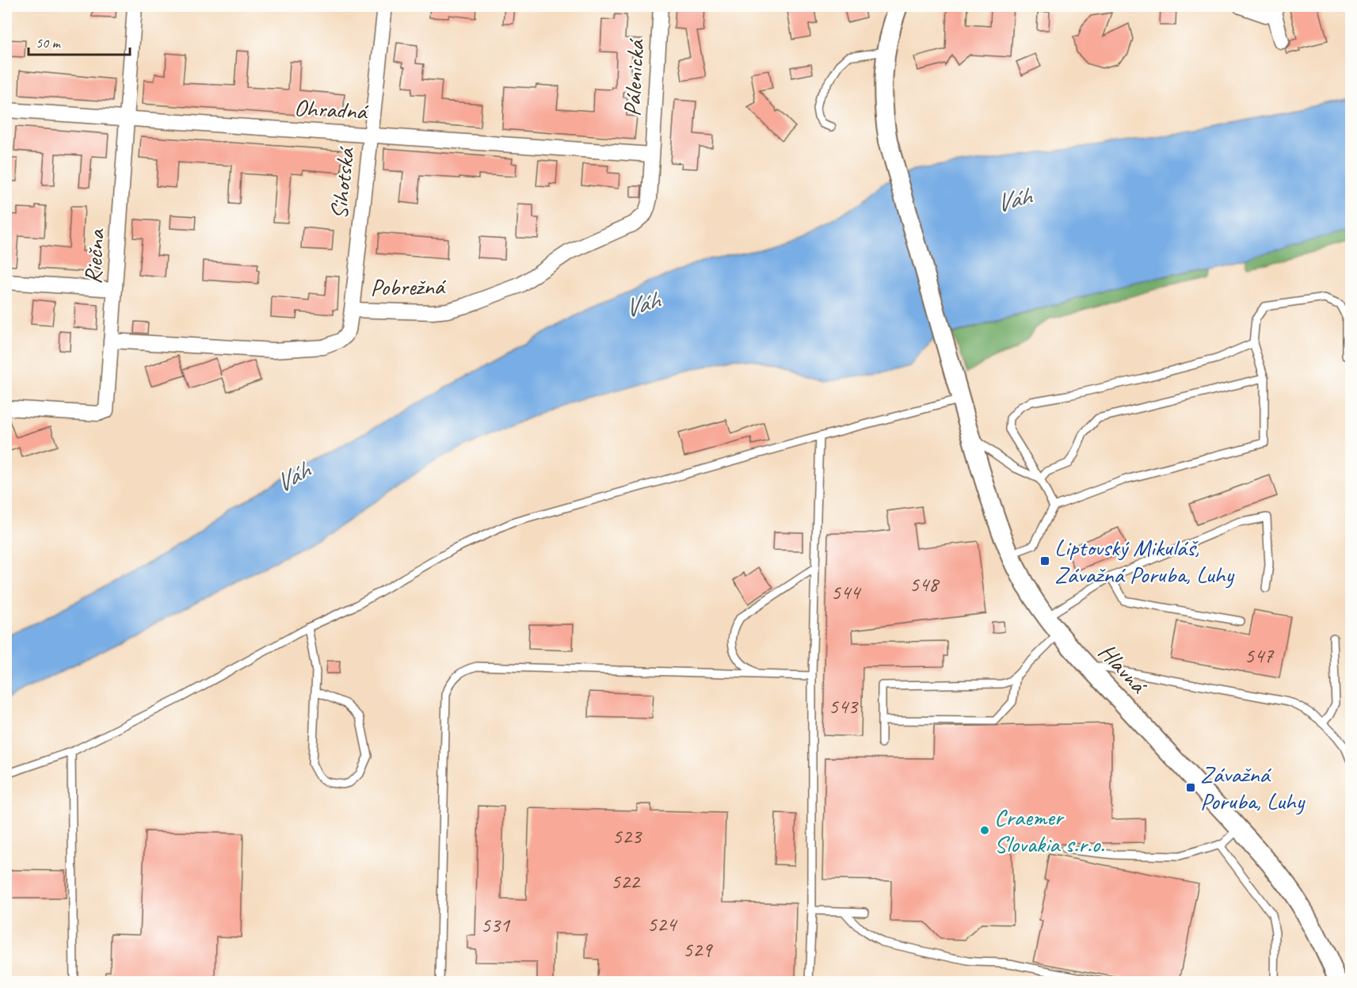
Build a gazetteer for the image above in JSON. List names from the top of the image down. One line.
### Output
{"streets":{"street":["Pálenická","Ohradná","Sihotská","Riečna","Pobrežná","Hlavná"]},"crossings":[["Pálenická","Ohradná"],["Pálenická","Pobrežná"],["Ohradná","Sihotská"],["Ohradná","Riečna"],["Ohradná","Pobrežná"],["Sihotská","Pobrežná"],["Riečna","Pobrežná"]],"water":["Váh"],"places":{"transit":["Liptovský Mikuláš, Závažná Poruba, Luhy","Závažná Poruba, Luhy"],"other":["Craemer Slovakia s.r.o."]},"house_numbers":["548","544","547","543","523","522","524","531","529"],"scale_bar":"50 m"}
